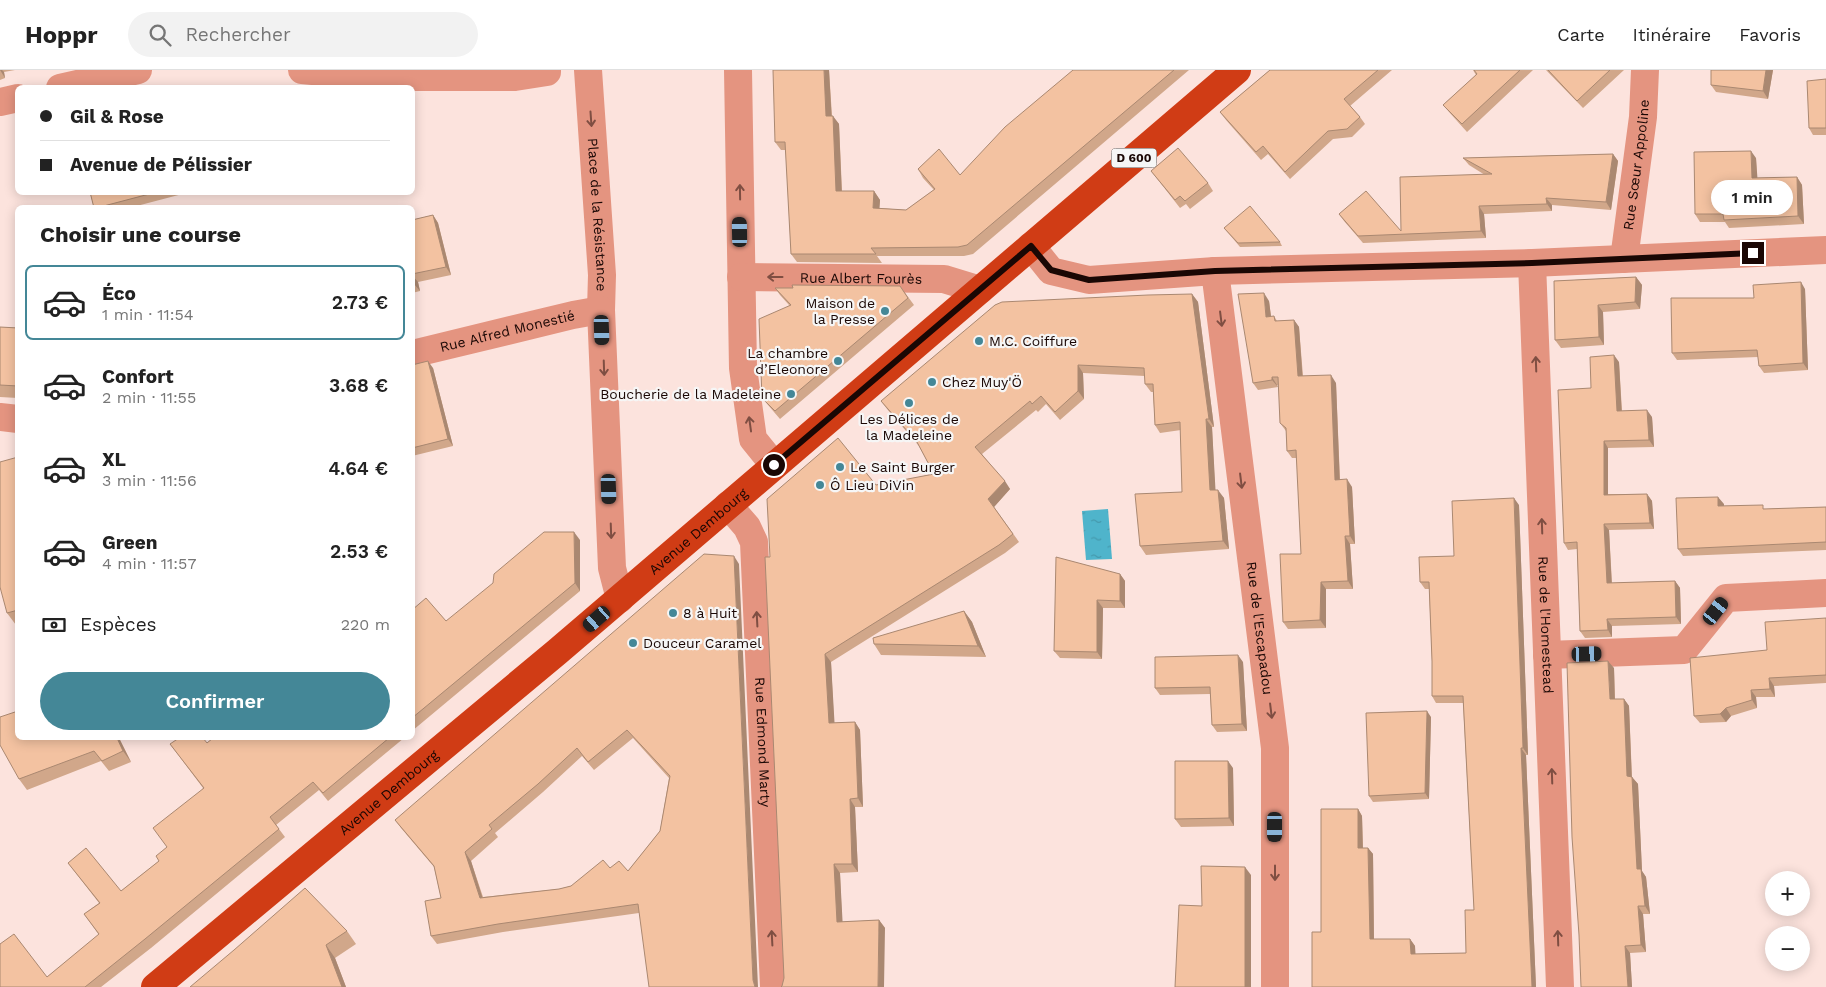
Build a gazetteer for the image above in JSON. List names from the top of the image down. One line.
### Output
{"streets":{"main road":["D 600","Avenue Dembourg"],"street":["Rue Sœur Appoline","Place de la Résistance","Rue Albert Fourès","Rue Alfred Monestié","Rue de l'Homestead","Rue de l'Escapadou","Rue Edmond Marty"]},"crossings":[["Place de la Résistance","Rue Alfred Monestié"],["Place de la Résistance","Avenue Dembourg"],["Rue Albert Fourès","Avenue Dembourg"],["Avenue Dembourg","Rue Edmond Marty"]],"one_way":["Rue Albert Fourès","Rue de l'Homestead","Rue de l'Escapadou","Rue Edmond Marty"],"places":["Maison de la Presse","M.C. Coiffure","La chambre d’Eleonore","Chez Muy'Ö","Boucherie de la Madeleine","Les Délices de la Madeleine","Le Saint Burger","Ô Lieu DiVin","8 à Huit","Douceur Caramel"],"page":{"header":"Hoppr","search":"Rechercher","nav":["Carte","Itinéraire","Favoris"],"banner":["Gil & Rose","Avenue de Pélissier"],"bubble":"1 min","heading":"Choisir une course","list":[{"name":"Éco","note":"1 min · 11:54","value":"2.73 €"},{"name":"Confort","note":"2 min · 11:55","value":"3.68 €"},{"name":"XL","note":"3 min · 11:56","value":"4.64 €"},{"name":"Green","note":"4 min · 11:57","value":"2.53 €"}],"pay":["Espèces","220 m"],"buttons":"Confirmer","map_buttons":["+","−"]}}
